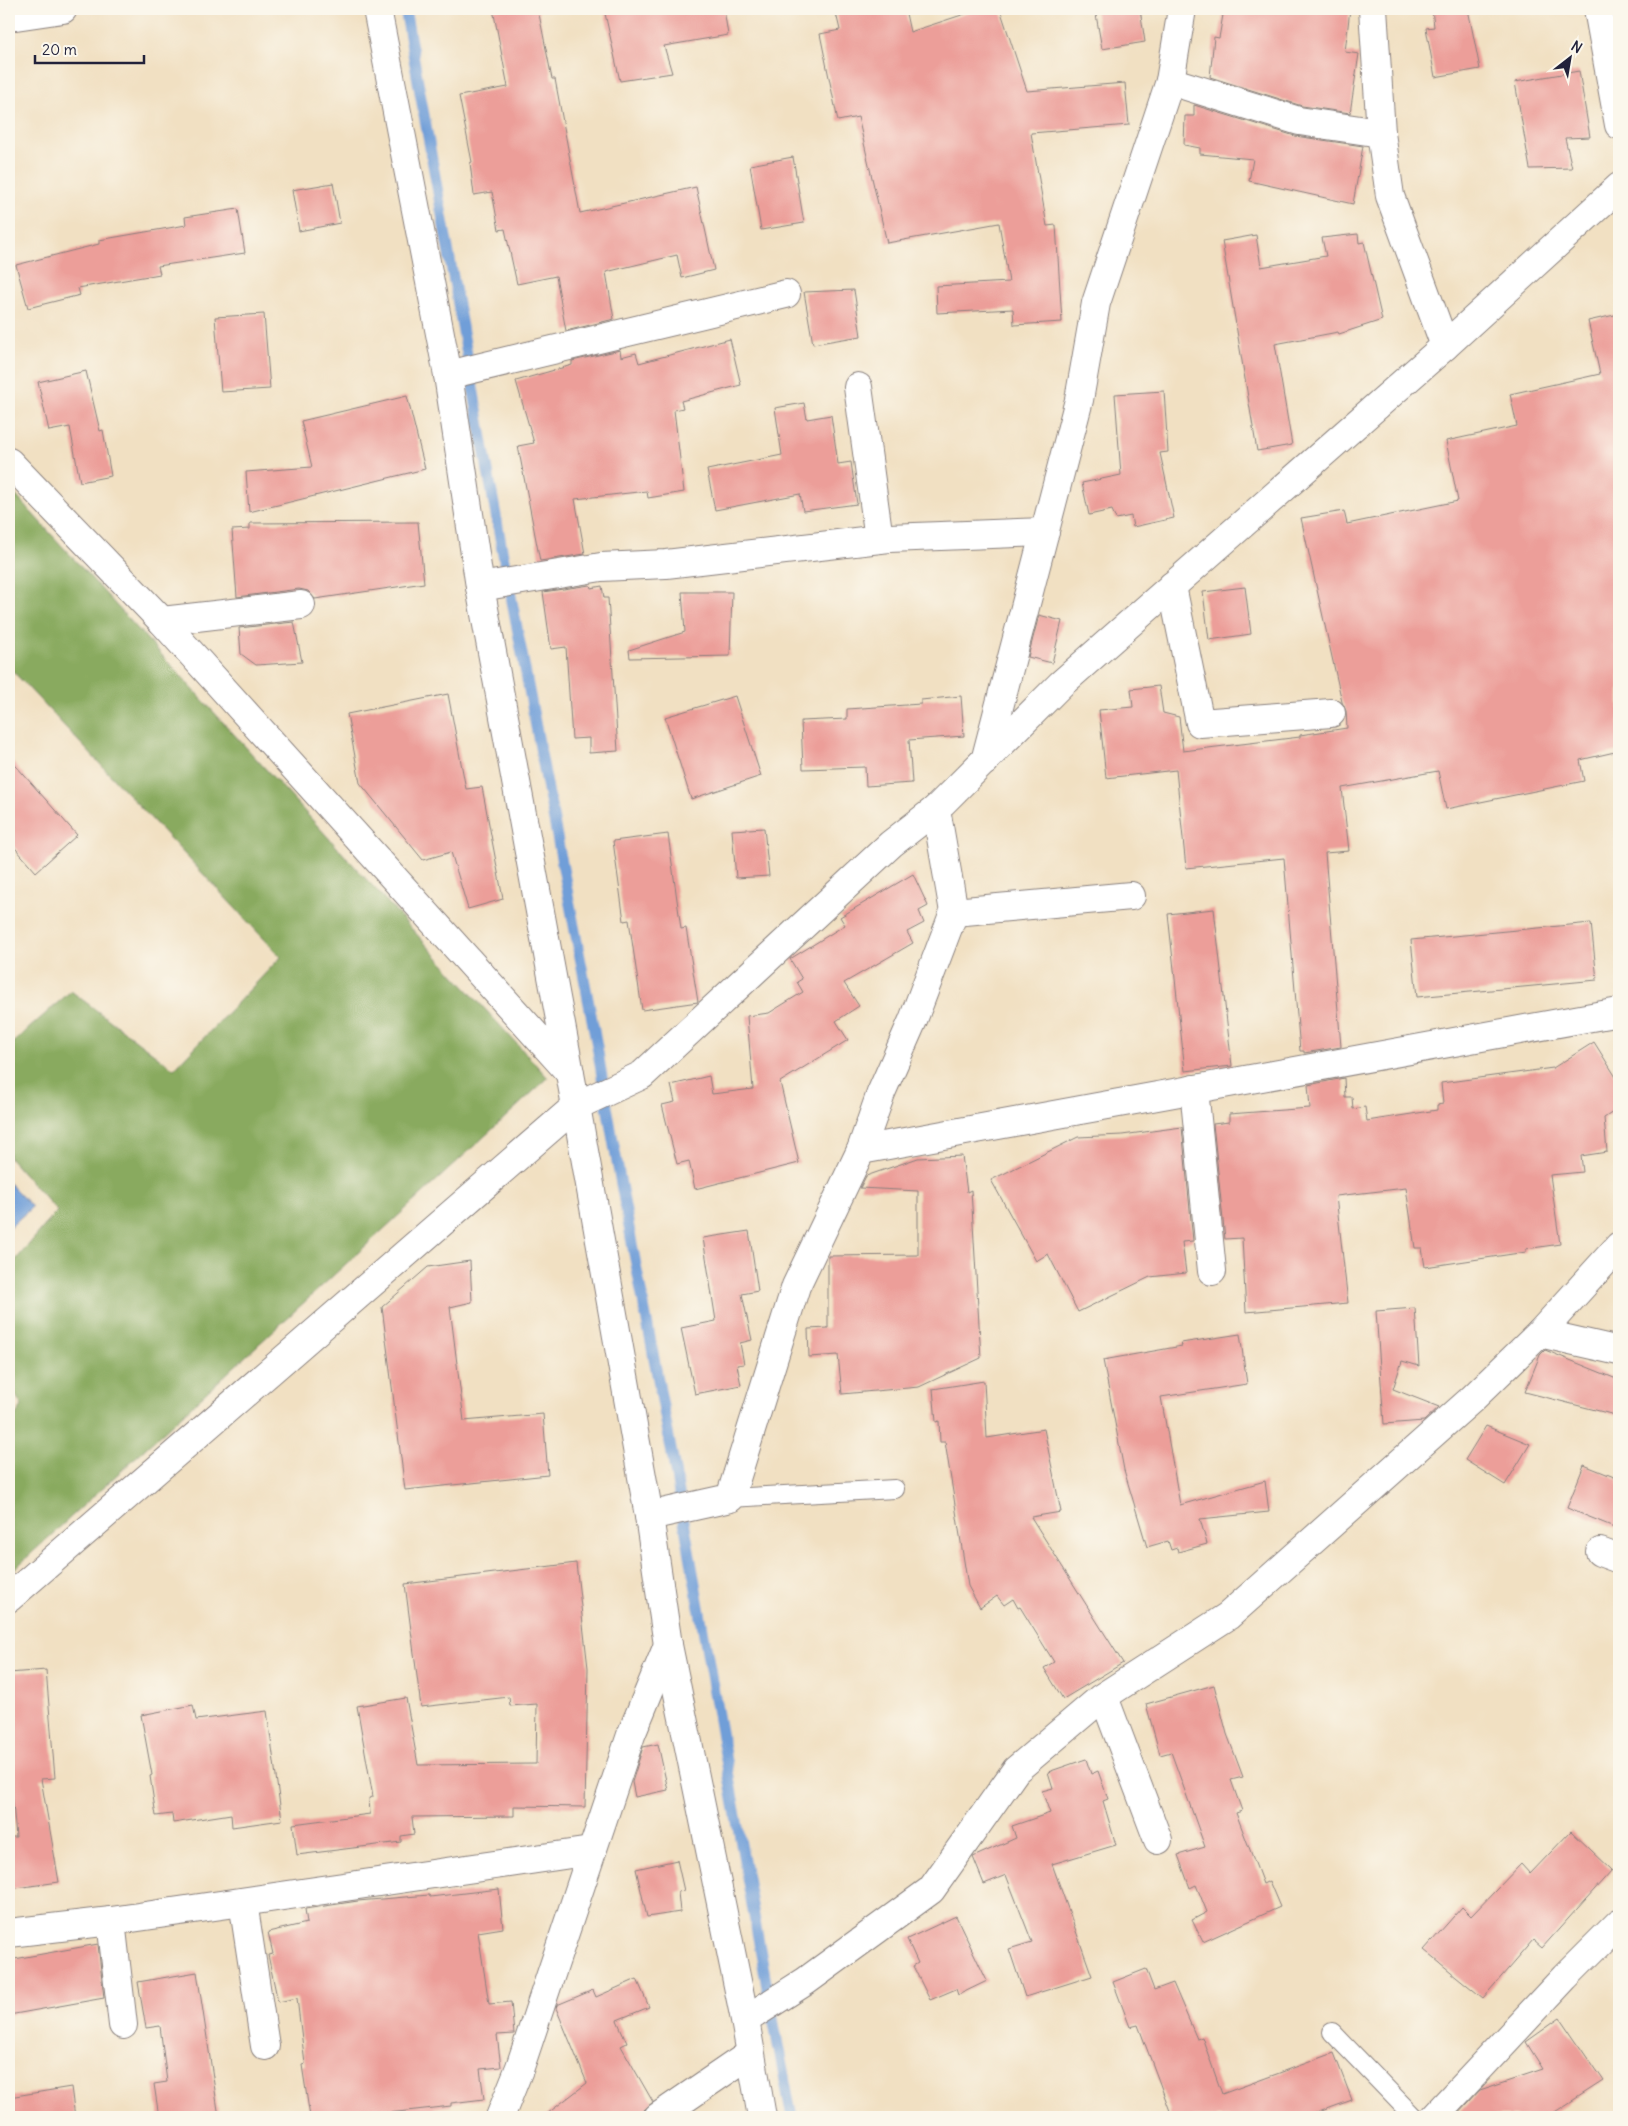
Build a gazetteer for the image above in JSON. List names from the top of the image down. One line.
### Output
{"scale_bar":"20 m","north":"top right"}
